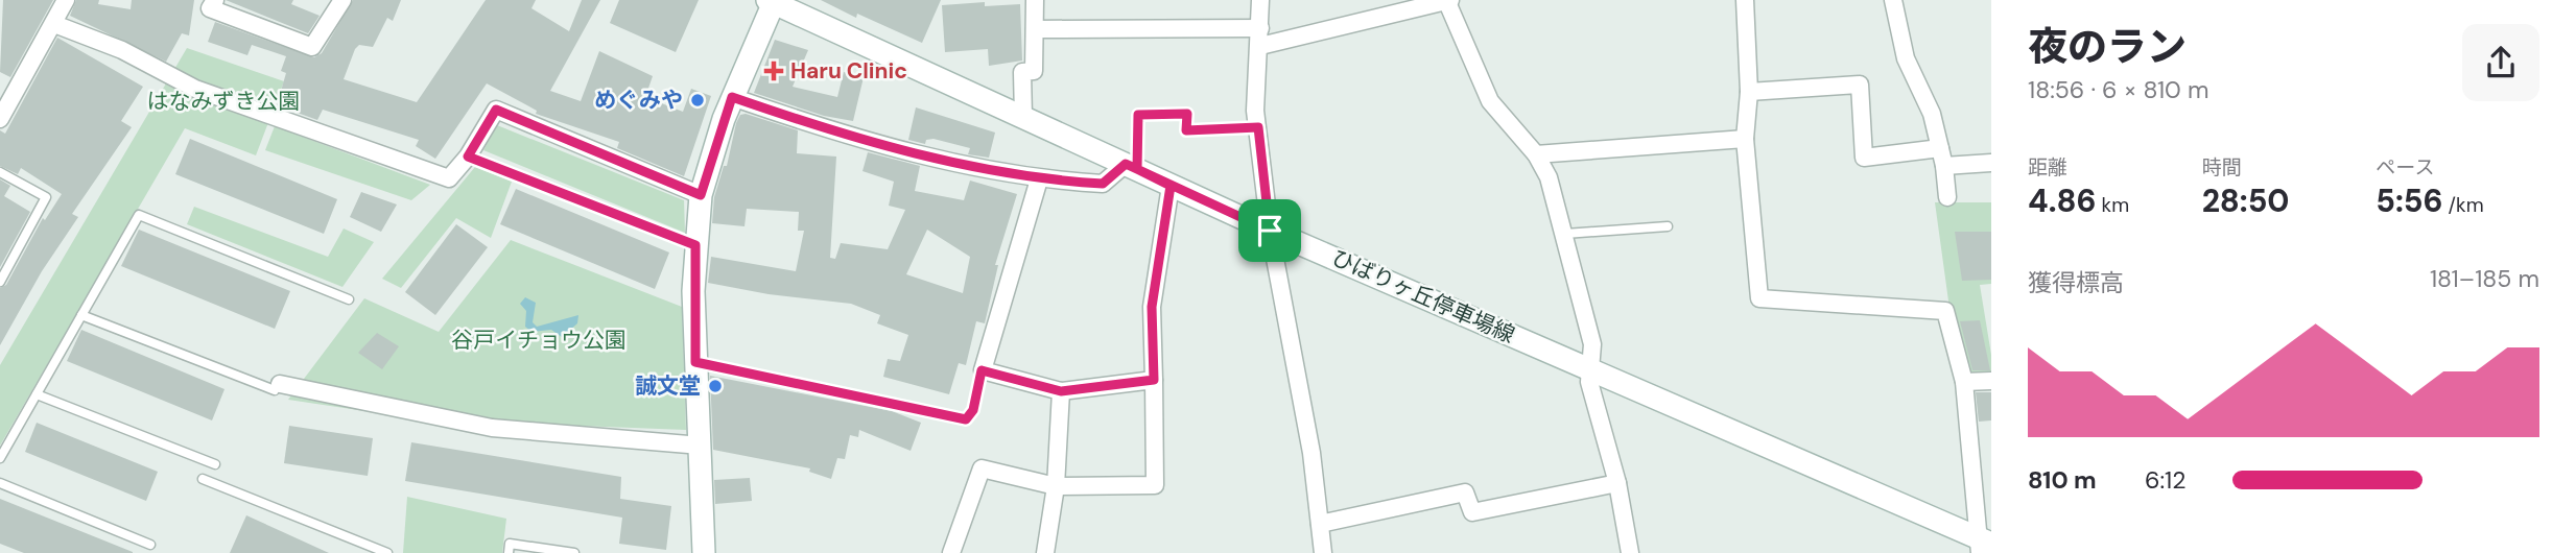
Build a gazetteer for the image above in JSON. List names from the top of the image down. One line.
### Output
{"streets":{"main road":["ひばりヶ丘停車場線"]},"parks":["はなみずき公園","谷戸イチョウ公園"],"places":{"health":["Haru Clinic"],"other":["めぐみや","誠文堂"]},"page":{"heading":["夜のラン","18:56 · 6 × 810 m"],"stats":[["距離","4.86 km"],["時間","28:50"],["ペース","5:56 /km"]],"chart":["獲得標高","181–185 m"],"list":[{"name":"810 m","note":"6:12"}]}}
